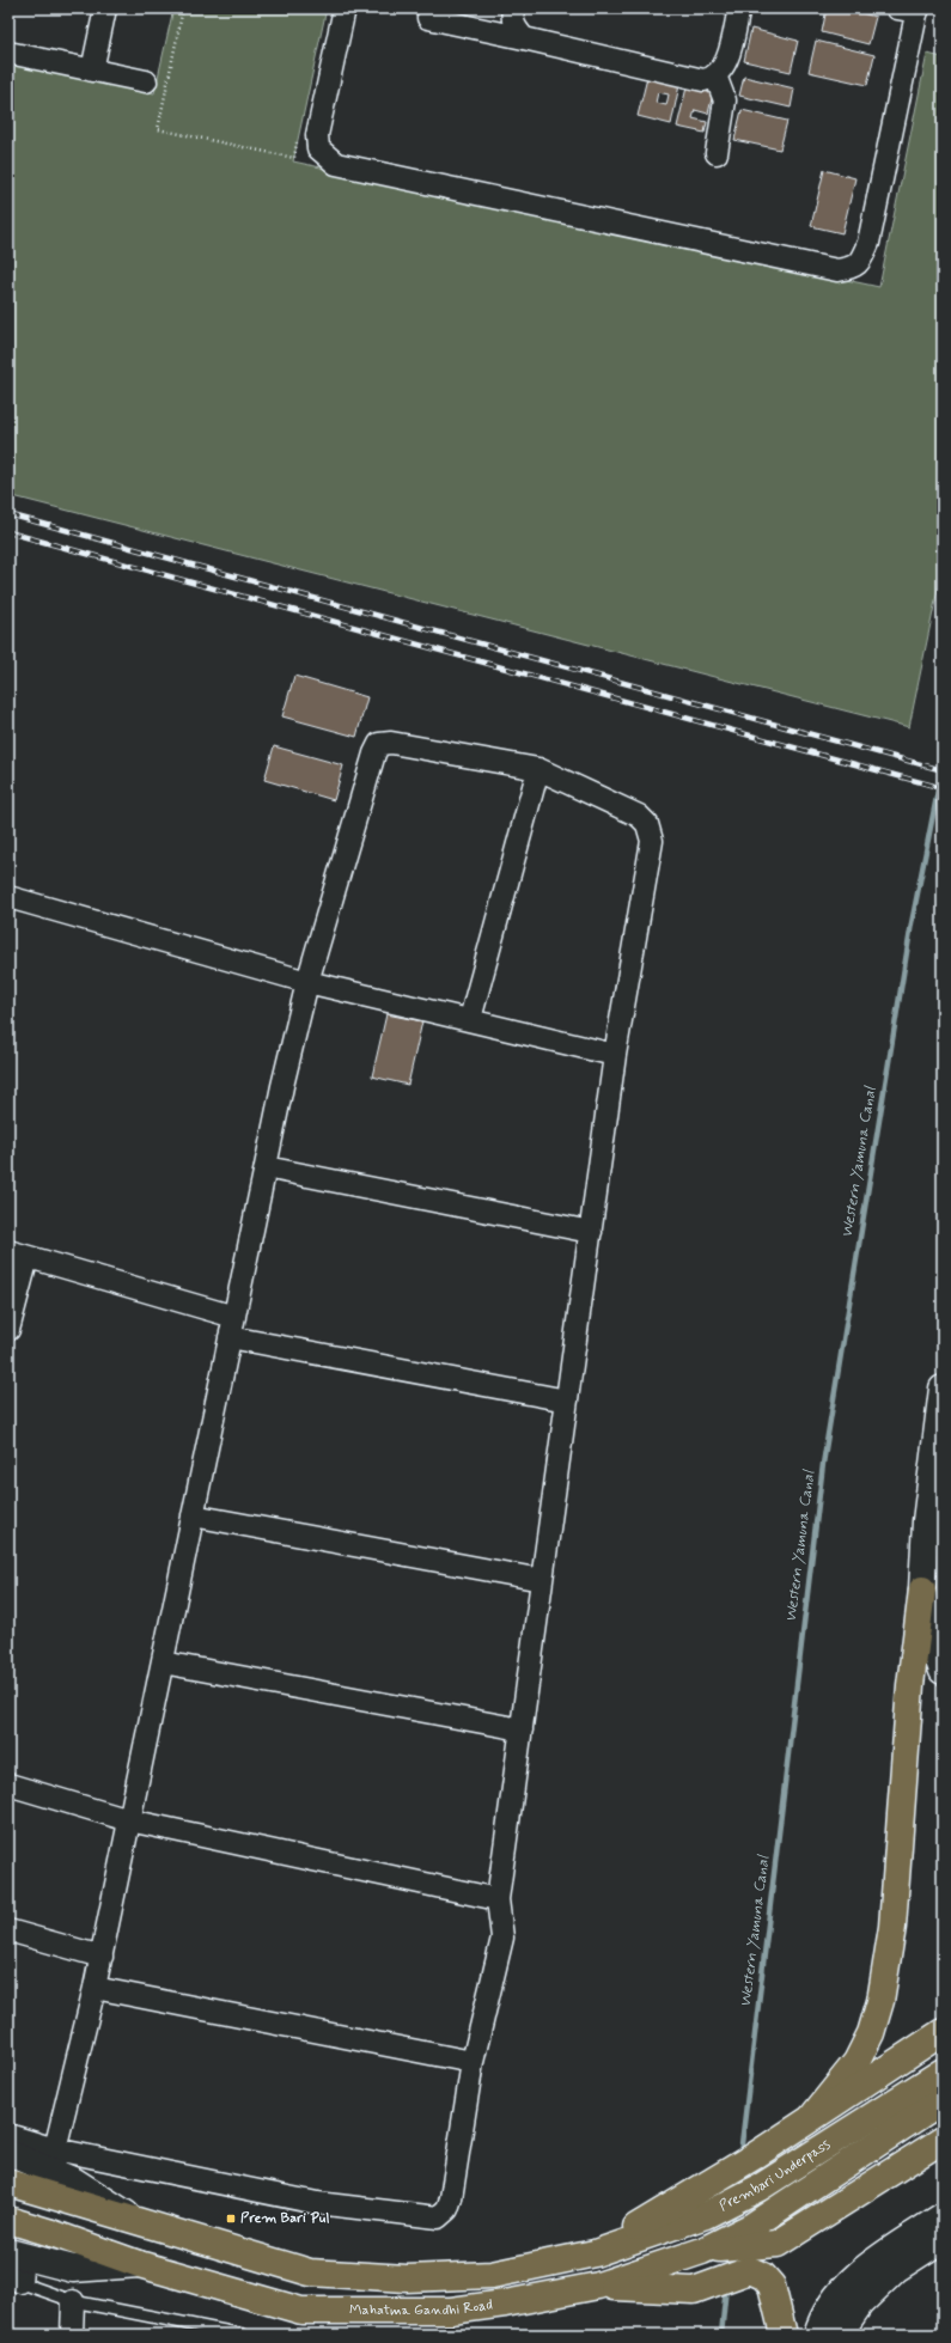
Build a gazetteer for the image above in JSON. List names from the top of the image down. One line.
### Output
{"streets":{"main road":["Prembari Underpass","Mahatma Gandhi Road"]},"crossings":[["Prembari Underpass","Mahatma Gandhi Road"]],"water":["Western Yamuna Canal"],"places":{"transit":["Prem Bari Pul"]}}
